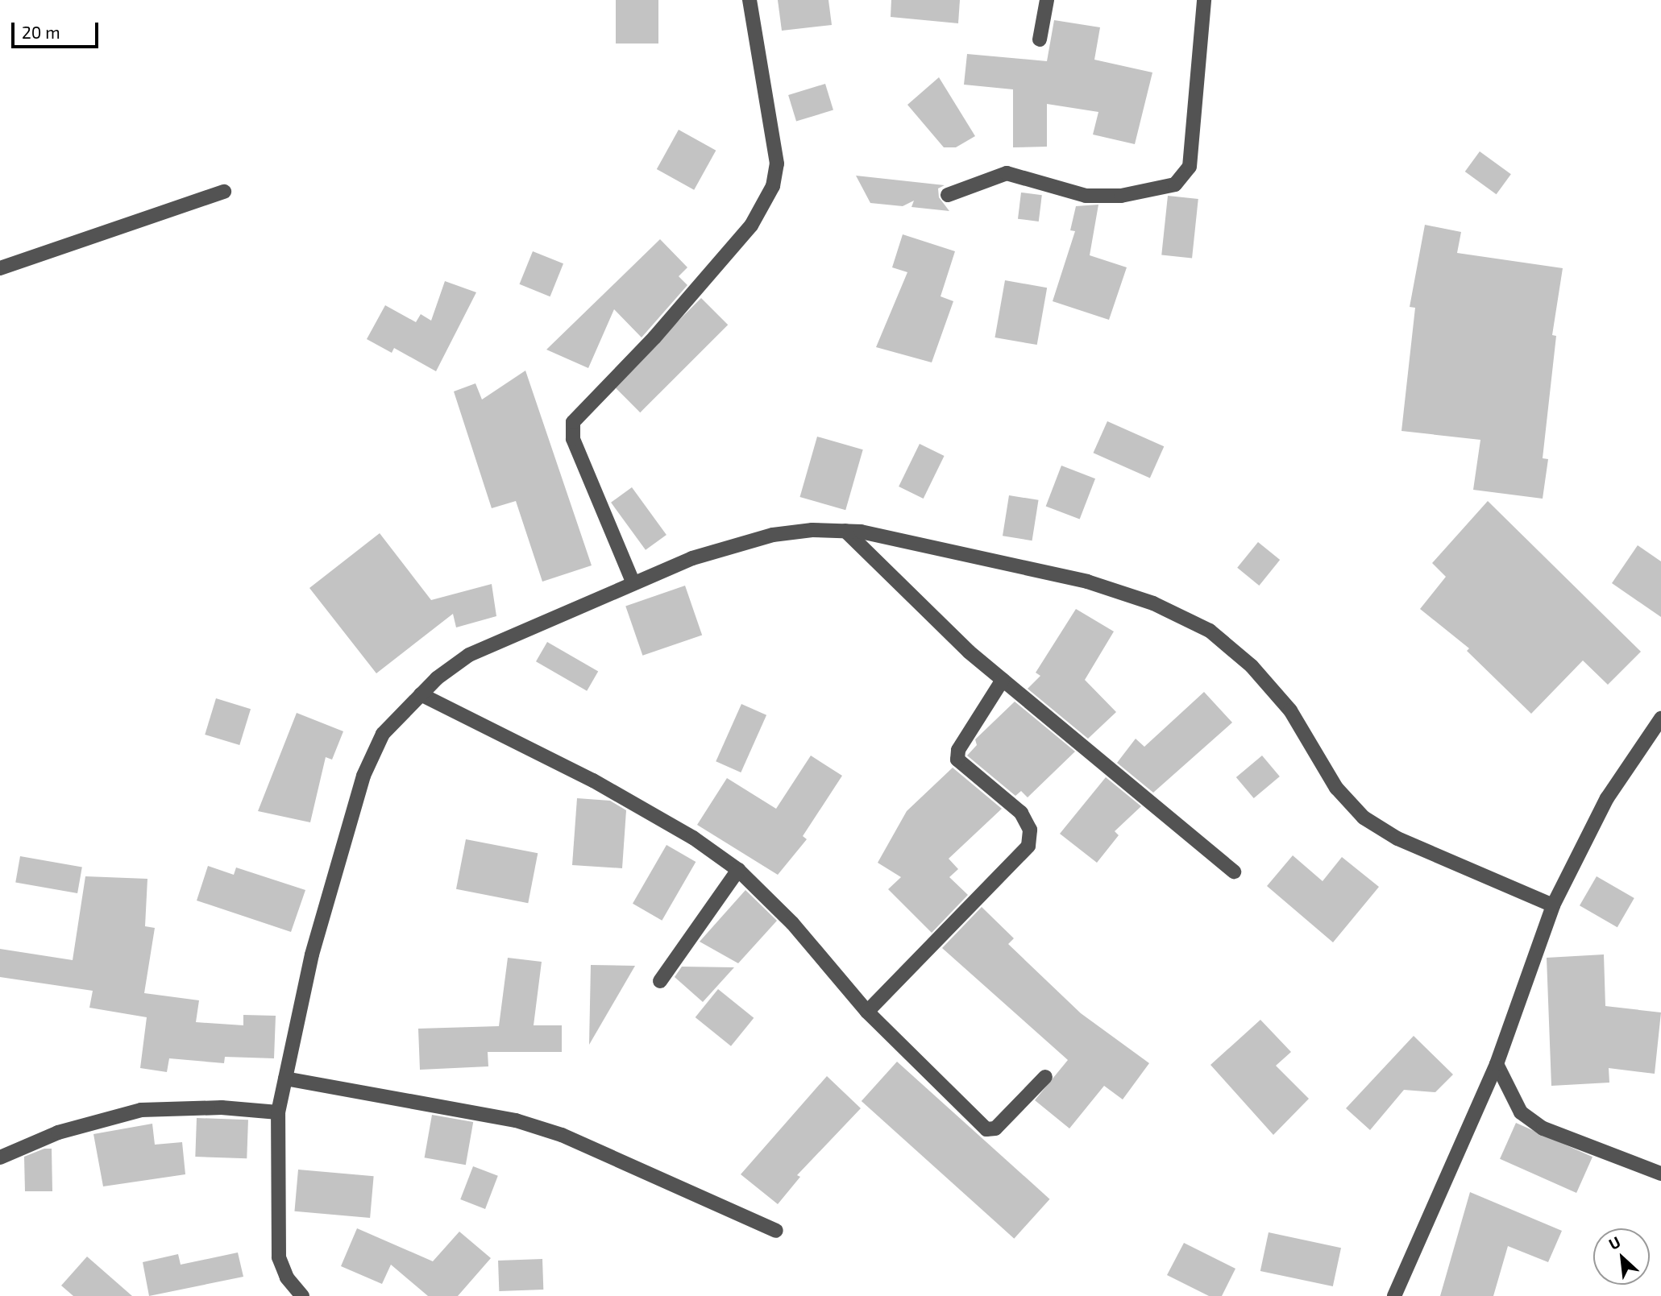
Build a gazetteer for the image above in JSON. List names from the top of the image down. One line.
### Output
{"scale_bar":"20 m","north":"top left"}
